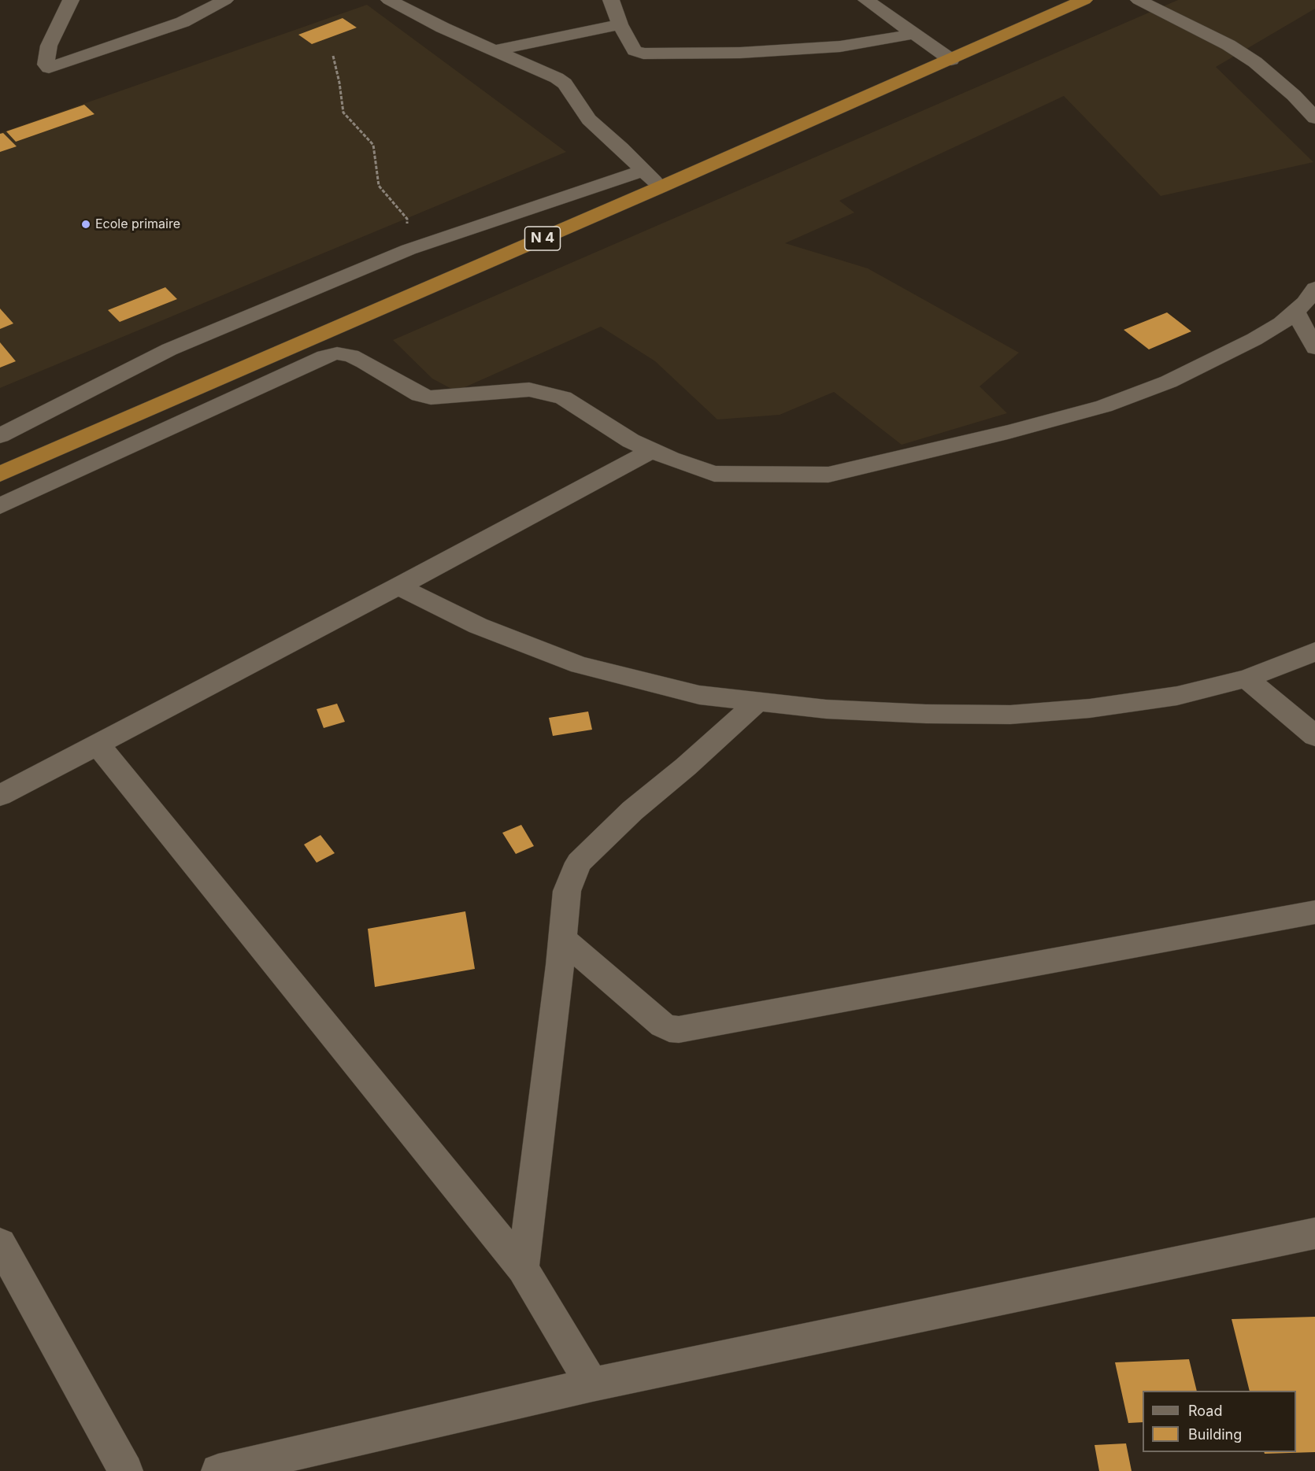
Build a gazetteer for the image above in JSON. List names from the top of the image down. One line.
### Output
{"streets":{"highway":["N 4"]},"places":["Ecole primaire"],"legend":["Road","Building"]}
